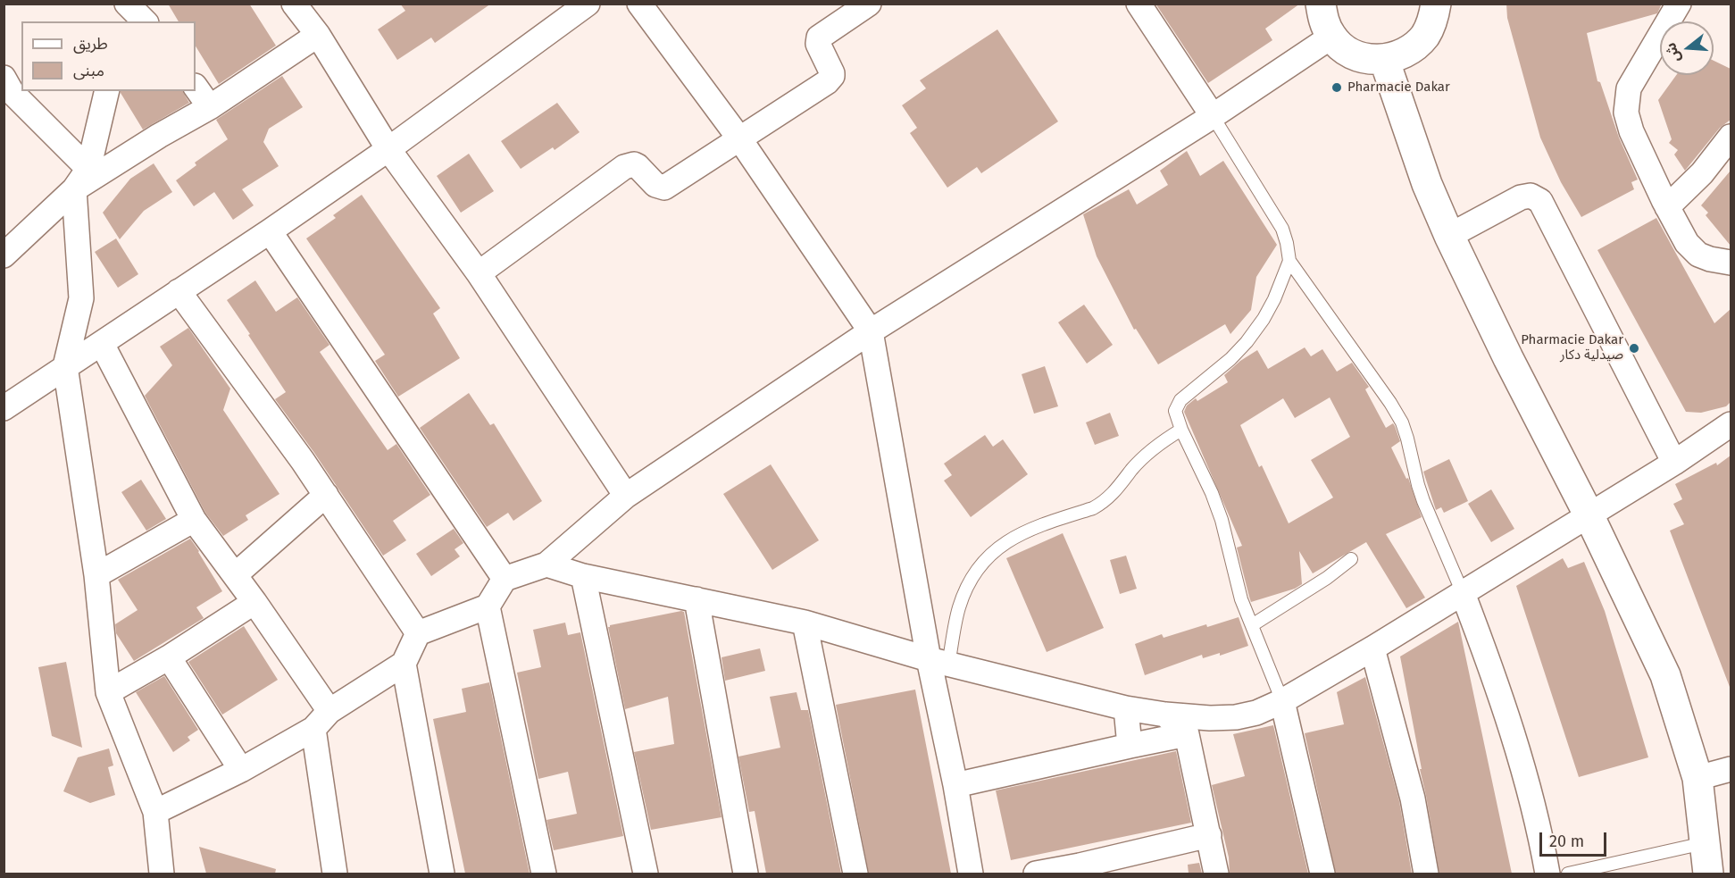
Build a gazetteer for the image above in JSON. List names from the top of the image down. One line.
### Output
{"places":["Pharmacie Dakar","Pharmacie Dakar صيدلية دكار"],"legend":["طريق","مبنى"],"scale_bar":"20 m","north":"left"}
